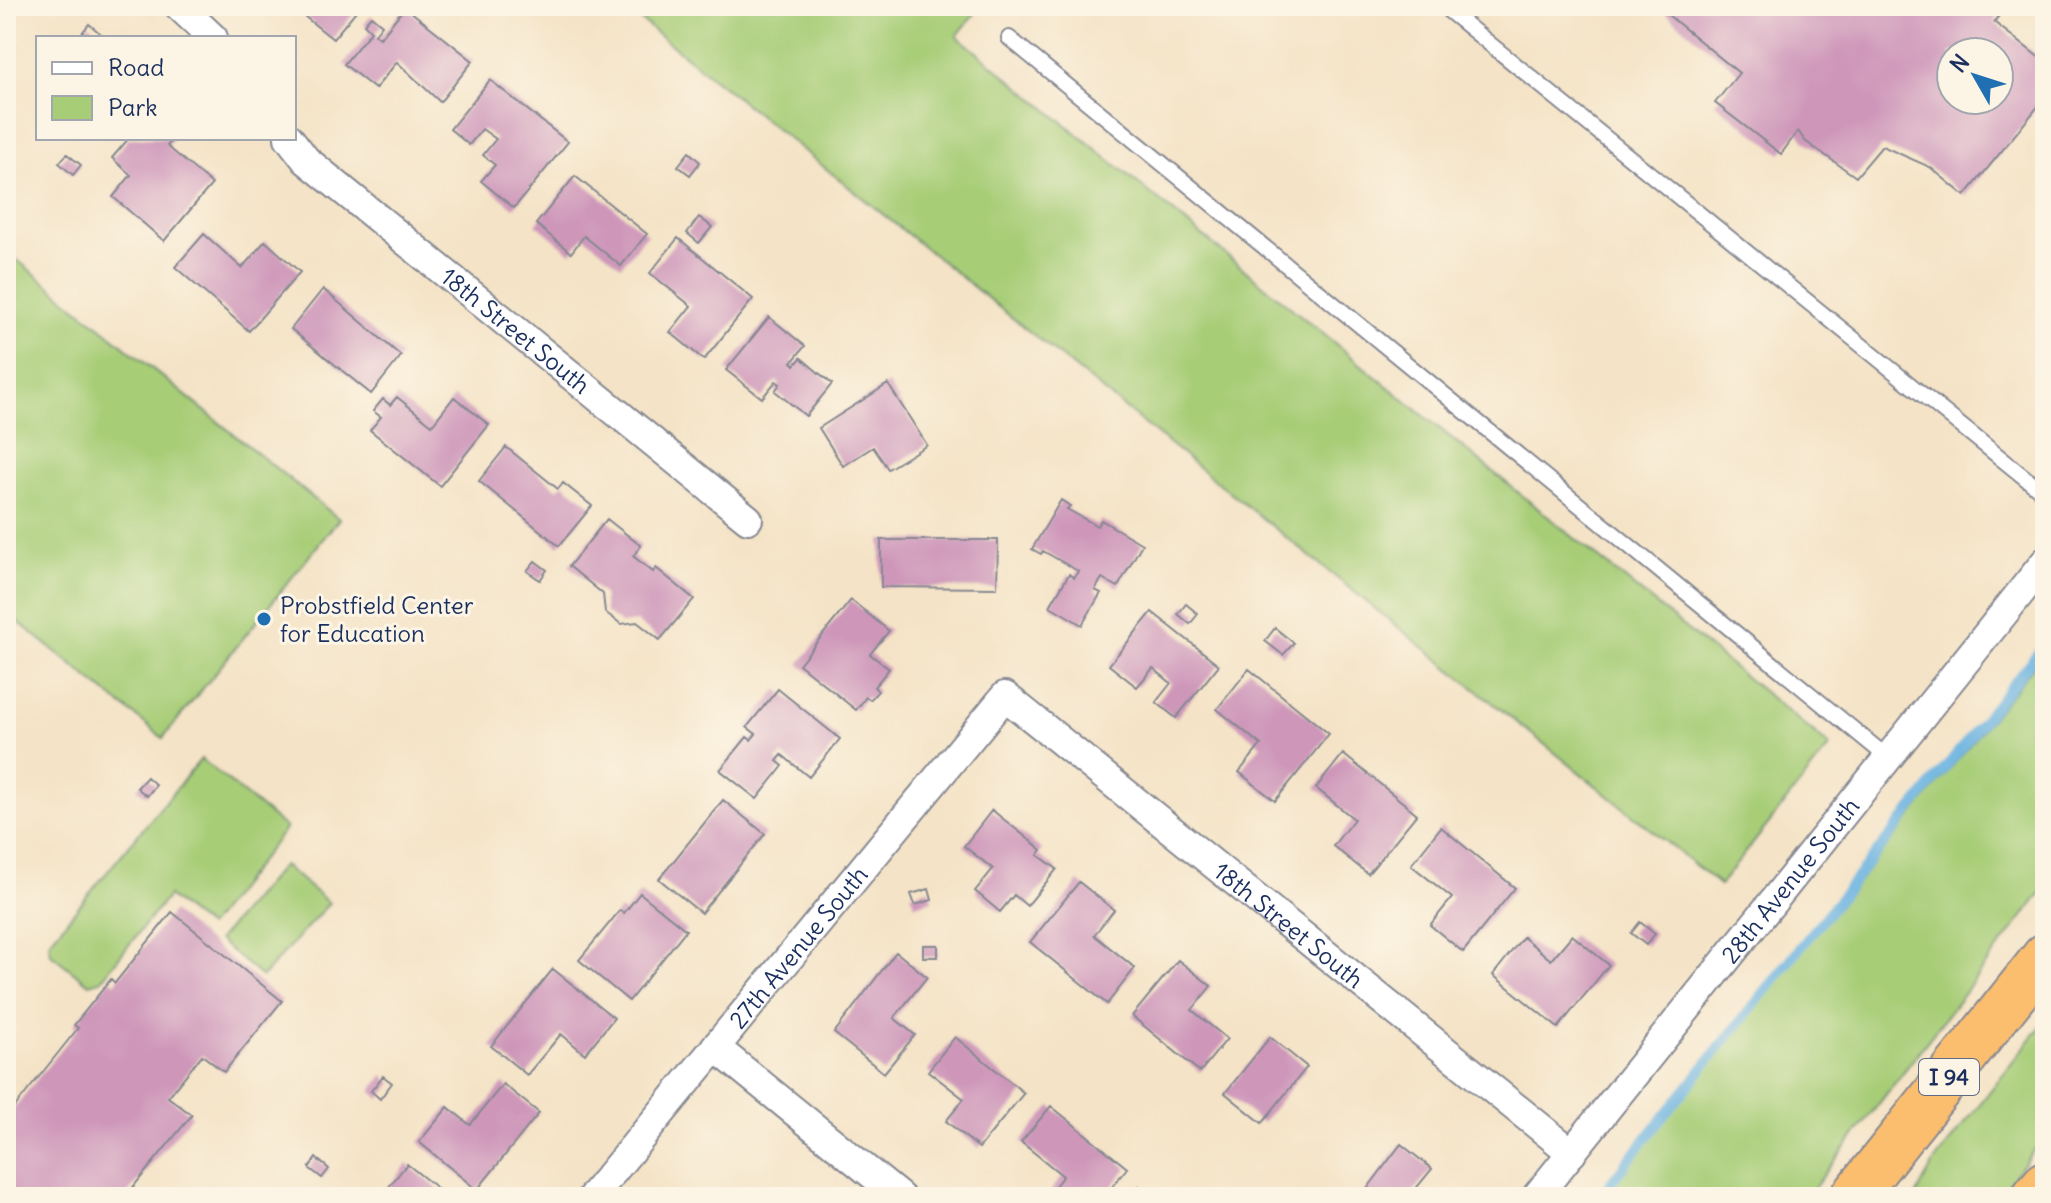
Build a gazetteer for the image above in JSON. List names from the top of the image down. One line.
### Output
{"streets":{"highway":["I 94"],"street":["18th Street South","28th Avenue South","27th Avenue South"]},"crossings":[["18th Street South","28th Avenue South"],["18th Street South","27th Avenue South"]],"places":["Probstfield Center for Education"],"legend":["Road","Park"],"north":"top left"}
